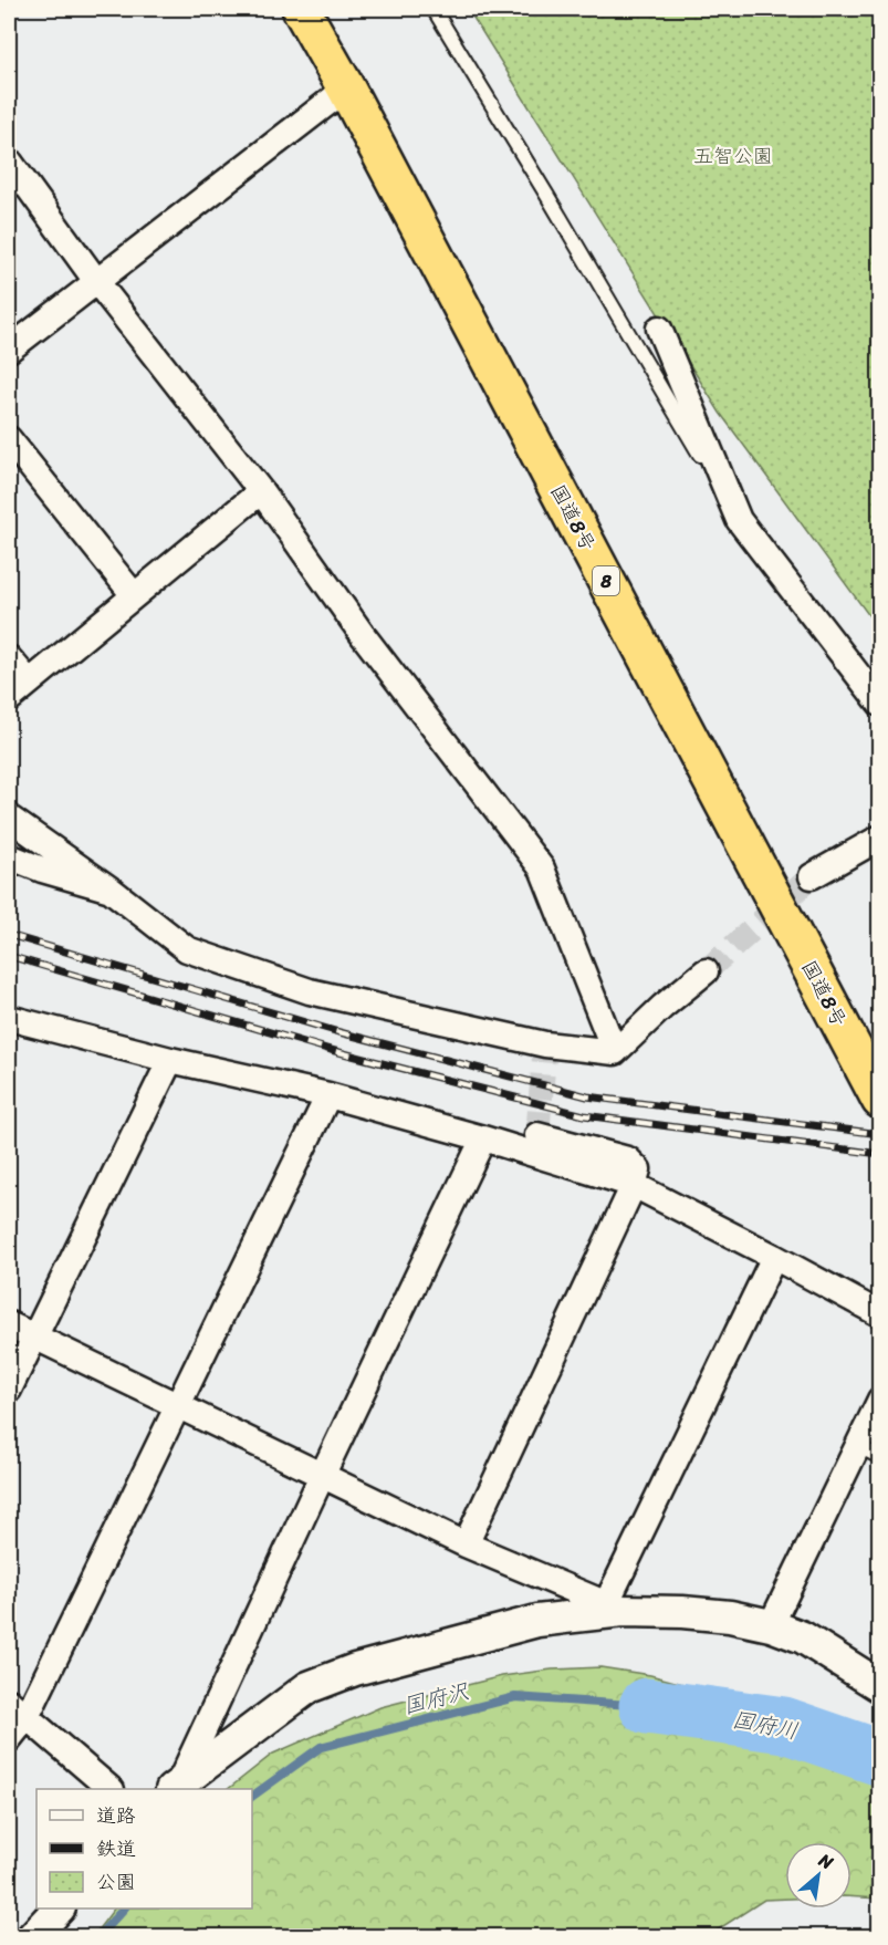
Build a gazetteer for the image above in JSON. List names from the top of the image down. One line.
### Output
{"streets":{"highway":["国道8号","8"]},"water":["国府沢","国府川"],"parks":["五智公園"],"legend":["道路","鉄道","公園"],"north":"top right"}
